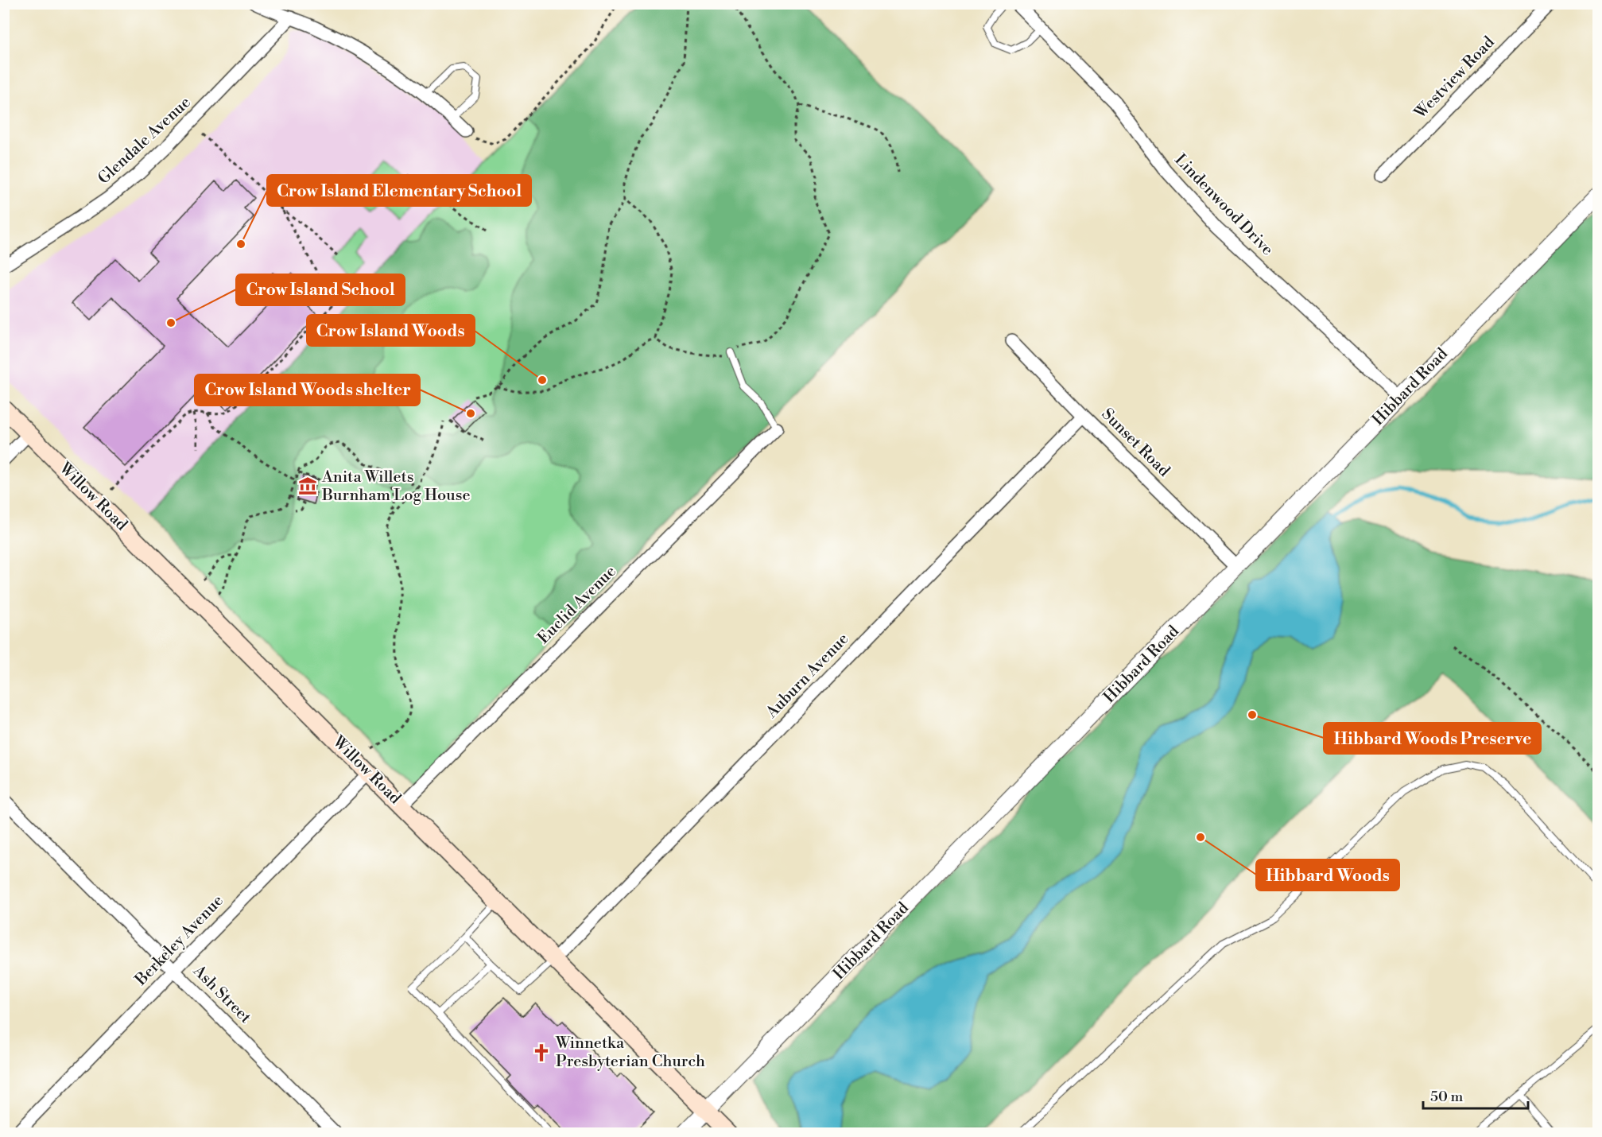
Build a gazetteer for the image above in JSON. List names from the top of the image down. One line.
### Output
{"streets":{"main road":["Willow Road"],"street":["Westview Road","Glendale Avenue","Lindenwood Drive","Hibbard Road","Sunset Road","Euclid Avenue","Auburn Avenue","Berkeley Avenue","Ash Street"]},"crossings":[["Lindenwood Drive","Hibbard Road"],["Hibbard Road","Sunset Road"],["Hibbard Road","Willow Road"],["Sunset Road","Auburn Avenue"],["Willow Road","Euclid Avenue"],["Willow Road","Auburn Avenue"],["Willow Road","Berkeley Avenue"],["Berkeley Avenue","Ash Street"]],"places":{"other":["Crow Island Elementary School","Crow Island School","Crow Island Woods","Crow Island Woods shelter","Hibbard Woods Preserve","Hibbard Woods"],"museum":["Anita Willets Burnham Log House"],"church":["Winnetka Presbyterian Church"]},"scale_bar":"50 m"}
